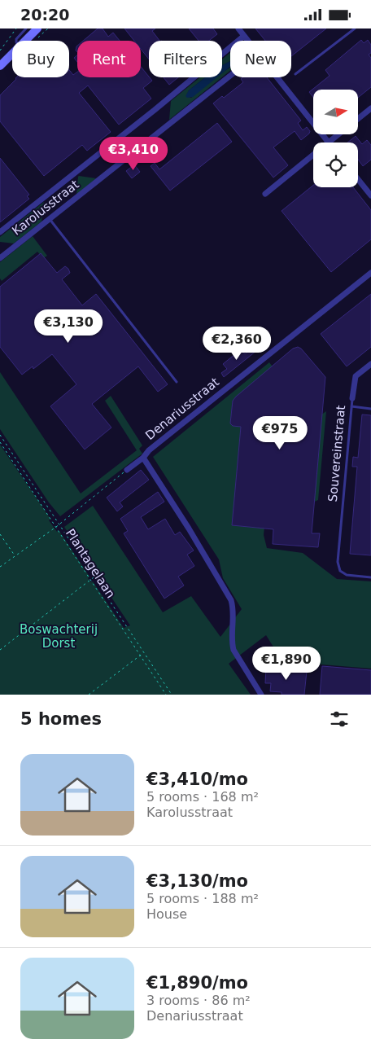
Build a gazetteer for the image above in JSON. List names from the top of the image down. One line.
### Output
{"streets":{"street":["Karolusstraat","Denariusstraat","Souvereinstraat"],"path":["Plantagelaan"]},"parks":["Boswachterij Dorst"],"north":"right","page":{"status":"20:20","chip":["Buy","Rent","Filters","New"],"price":["€3,410","€3,130","€2,360","€975","€1,890"],"heading":"5 homes","list":[{"name":"€3,410/mo","note":"5 rooms · 168 m² · Karolusstraat"},{"name":"€3,130/mo","note":"5 rooms · 188 m² · House"},{"name":"€1,890/mo","note":"3 rooms · 86 m² · Denariusstraat"}]}}
